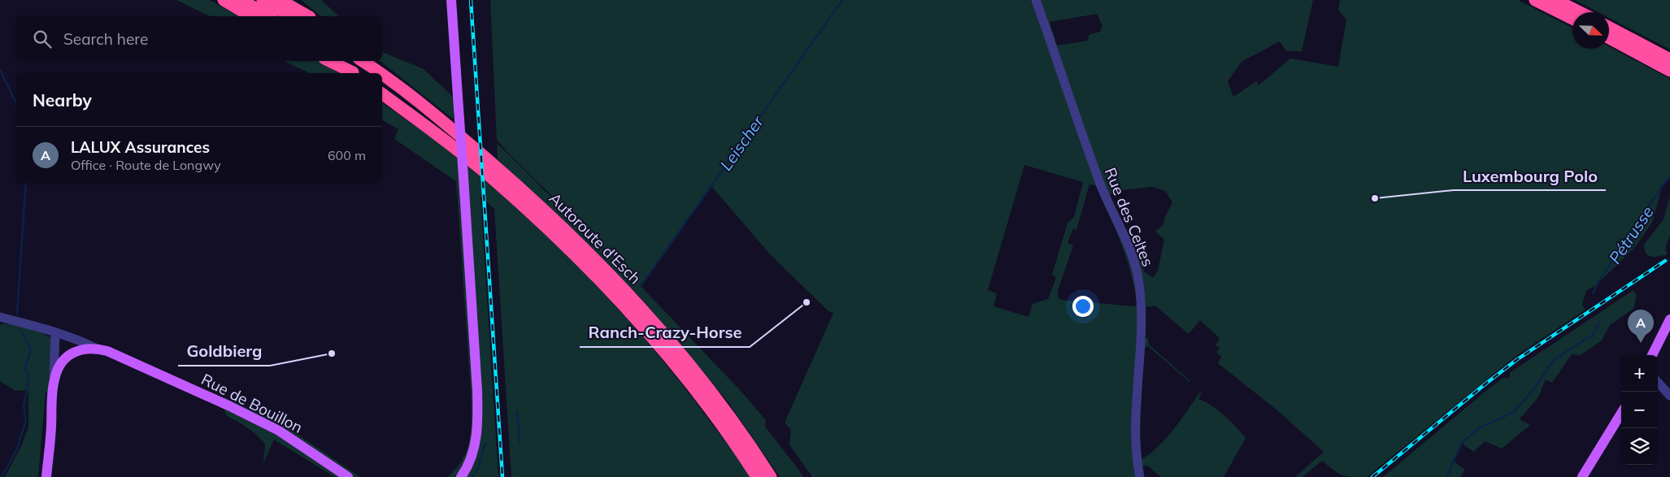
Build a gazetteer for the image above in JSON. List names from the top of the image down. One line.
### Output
{"streets":{"highway":["Autoroute d'Esch"],"main road":["Rue de Bouillon"],"street":["Rue des Celtes"]},"water":["Leischer","Pétrusse"],"places":["Luxembourg Polo","Ranch-Crazy-Horse","Goldbierg"],"north":"bottom right","page":{"search":"Search here","heading":"Nearby","list":[{"mark":"A","name":"LALUX Assurances","note":"Office · Route de Longwy","value":"600 m"}],"pins":"A","map_buttons":["+","−"]}}
